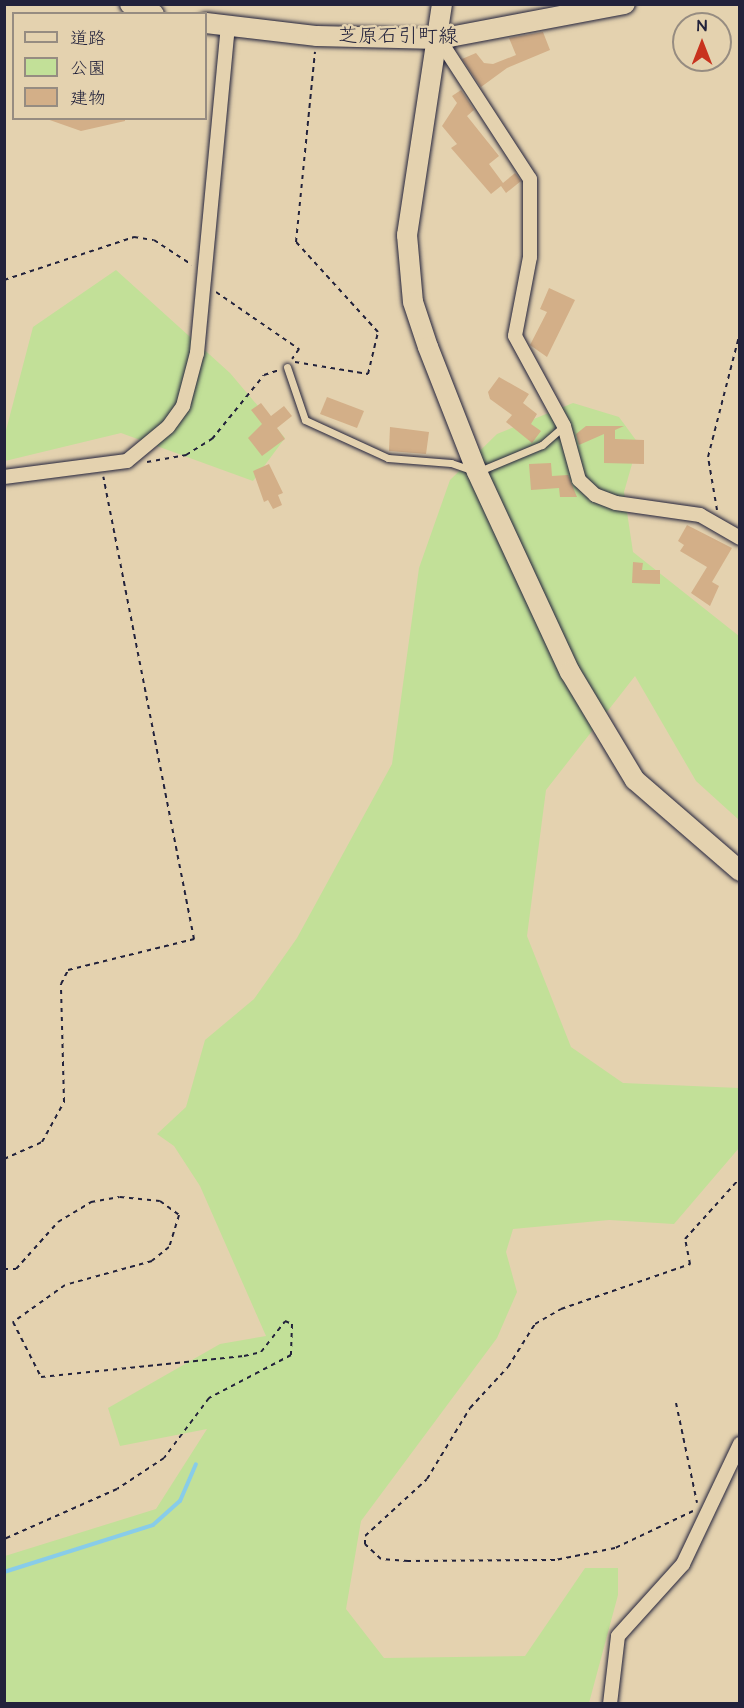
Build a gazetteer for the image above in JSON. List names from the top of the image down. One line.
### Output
{"streets":{"street":["芝原石引町線"]},"legend":["道路","公園","建物"],"north":"top"}
